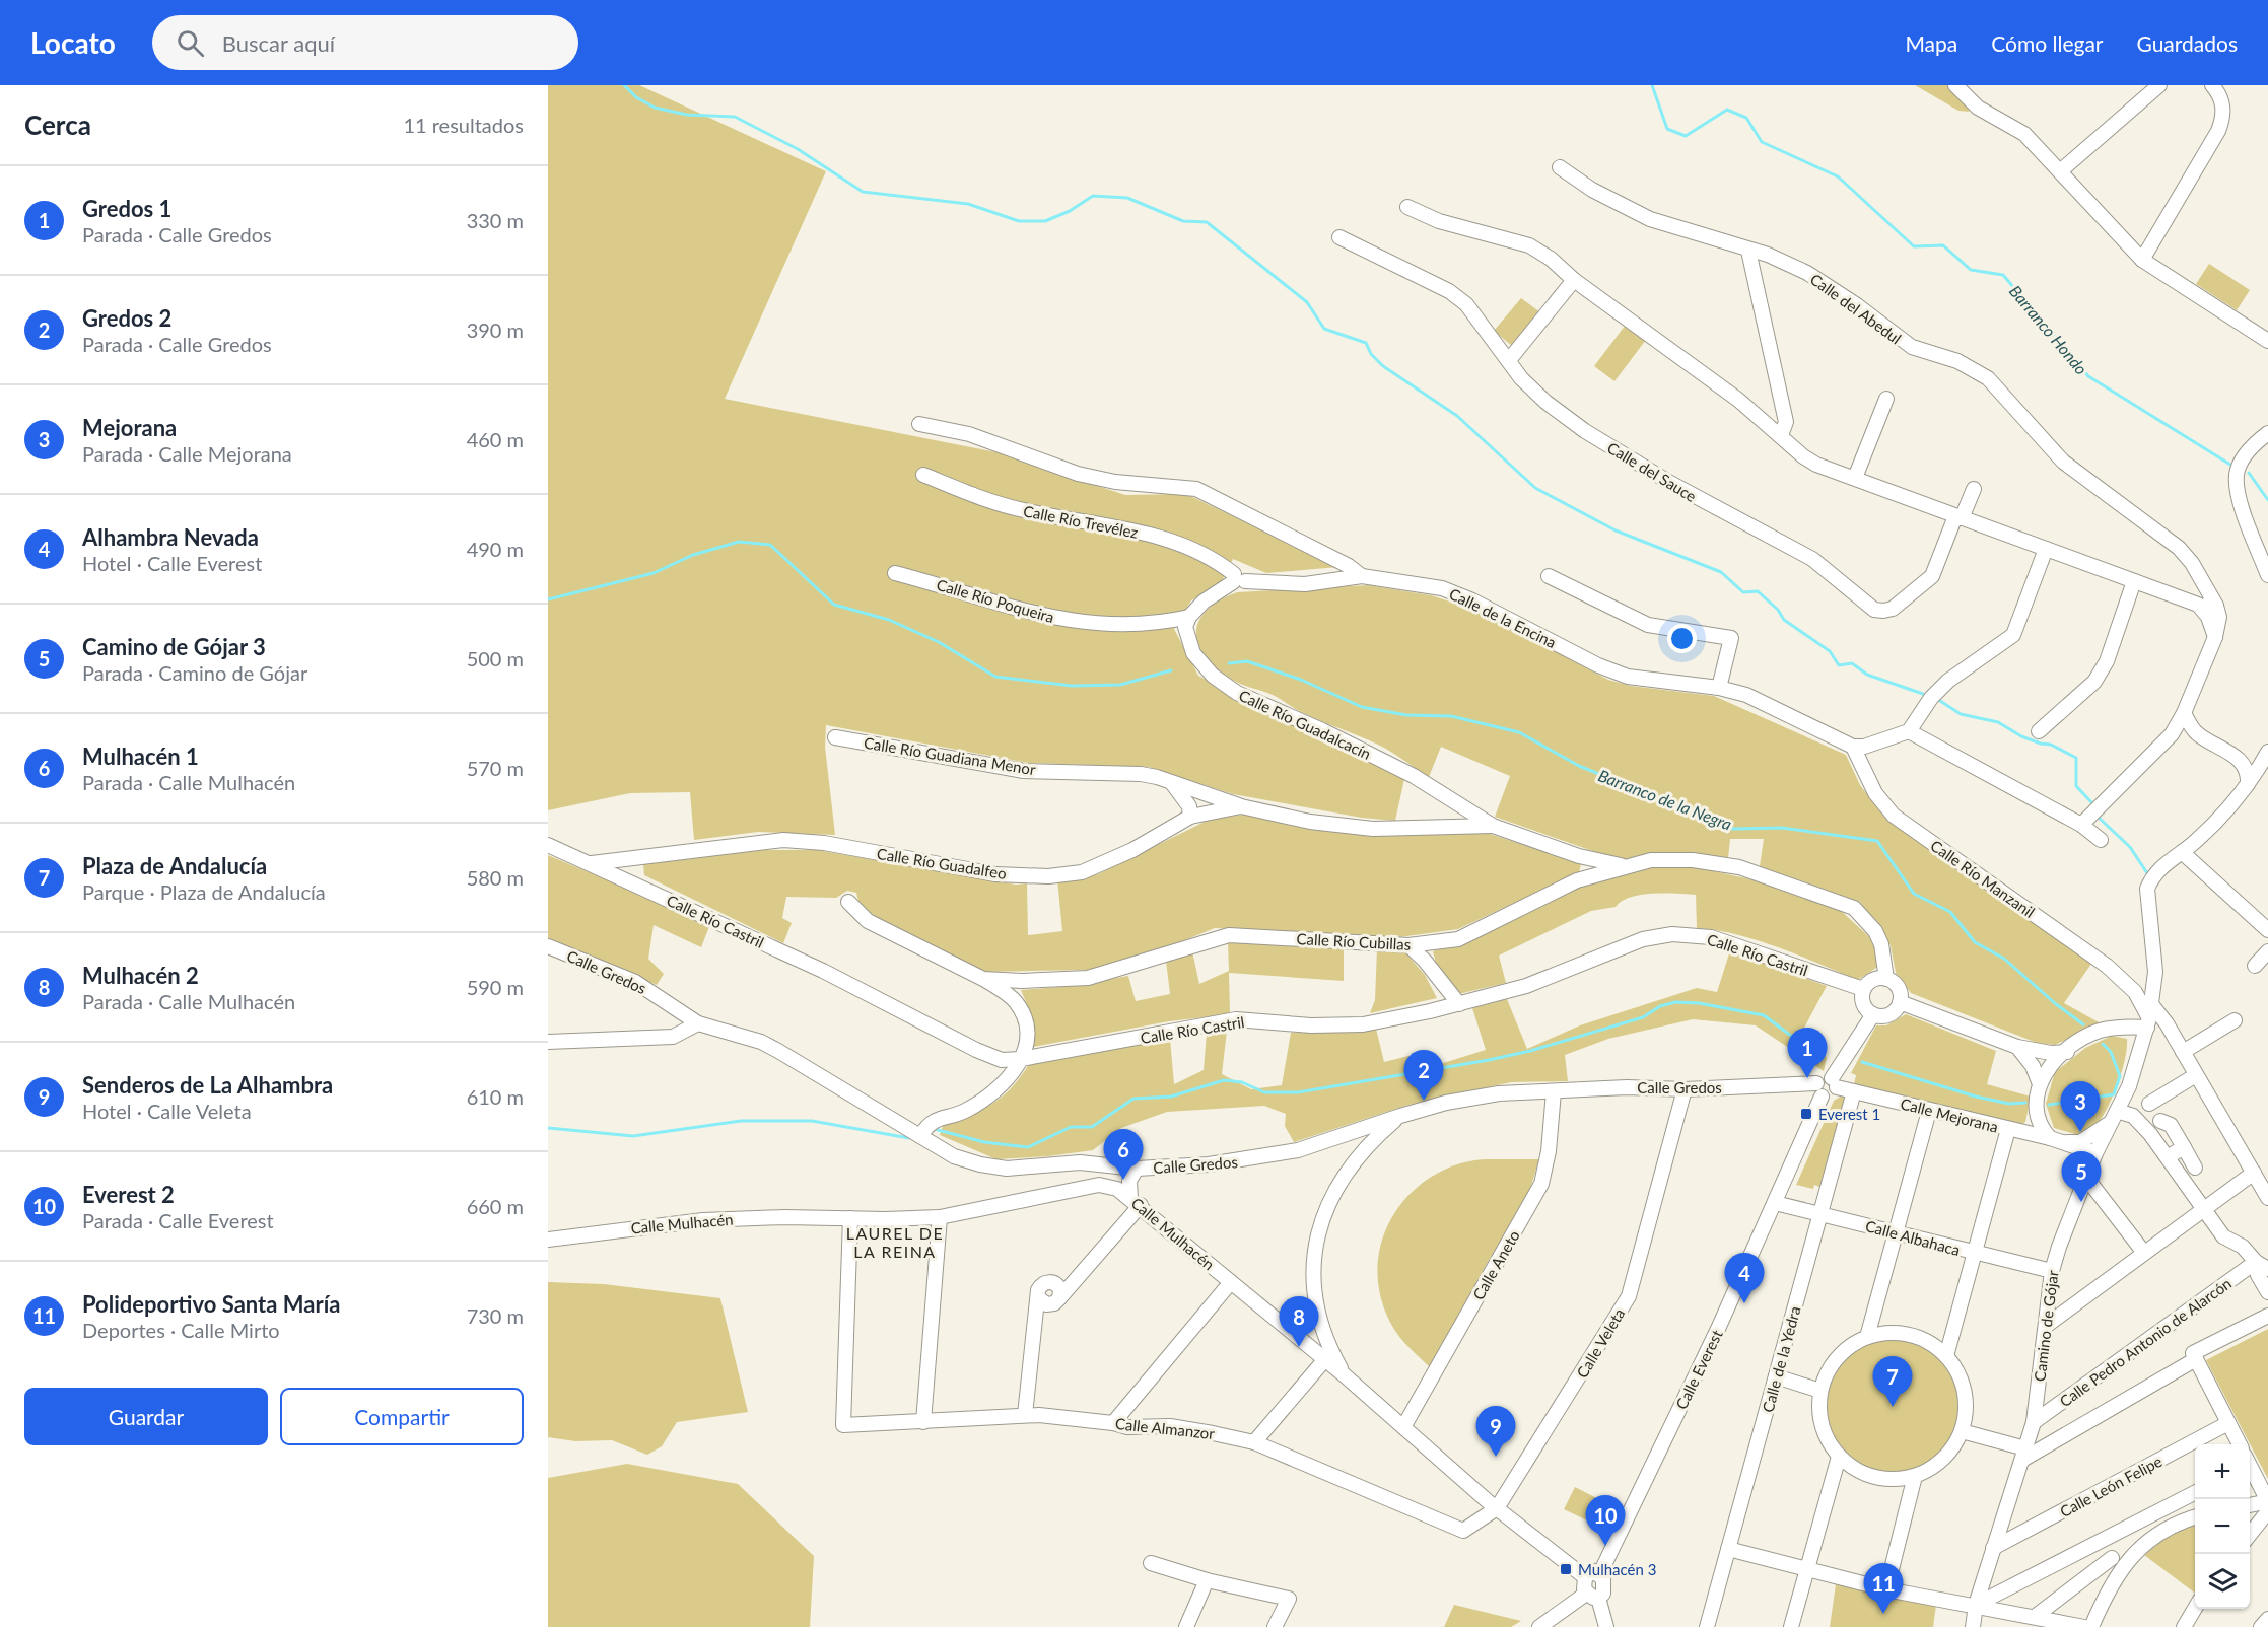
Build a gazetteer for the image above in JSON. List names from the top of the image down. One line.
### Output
{"streets":{"street":["Calle del Abedul","Calle del Sauce","Calle Río Trevélez","Calle Río Poqueira","Calle de la Encina","Calle Río Guadalcacín","Calle Río Guadiana Menor","Calle Río Guadalfeo","Calle Río Manzanil","Calle Río Castril","Calle Río Cubillas","Calle Gredos","Calle Mejorana","Calle Mulhacén","Calle Albahaca","Calle Aneto","Camino de Gójar","Calle Pedro Antonio de Alarcón","Calle Veleta","Calle de la Yedra","Calle Everest","Calle Almanzor","Calle León Felipe"]},"crossings":[["Calle Río Trevélez","Calle de la Encina"],["Calle Río Poqueira","Calle Río Guadalcacín"],["Calle de la Encina","Calle Río Manzanil"],["Calle Río Guadalcacín","Calle Río Guadalfeo"],["Calle Río Guadalcacín","Calle Río Cubillas"],["Calle Río Guadiana Menor","Calle Río Guadalfeo"],["Calle Río Guadalfeo","Calle Río Castril"],["Calle Río Manzanil","Camino de Gójar"],["Calle Río Castril","Calle Río Cubillas"],["Calle Gredos","Calle Aneto"],["Calle Gredos","Calle Veleta"],["Calle Gredos","Calle Everest"],["Calle Mejorana","Camino de Gójar"],["Calle Mejorana","Calle de la Yedra"],["Calle Mulhacén","Calle Aneto"],["Calle Mulhacén","Calle Veleta"],["Calle Mulhacén","Calle Everest"],["Calle Mulhacén","Calle Almanzor"],["Calle Albahaca","Camino de Gójar"],["Calle Albahaca","Calle de la Yedra"],["Calle Albahaca","Calle Everest"],["Camino de Gójar","Calle Pedro Antonio de Alarcón"],["Camino de Gójar","Calle León Felipe"],["Calle Veleta","Calle Almanzor"]],"districts":["LAUREL DE LA REINA"],"water":["Barranco Hondo","Barranco de la Negra"],"places":{"transit":["Everest 1","Mulhacén 3"]},"page":{"header":"Locato","search":"Buscar aquí","nav":["Mapa","Cómo llegar","Guardados"],"heading":["Cerca","11 resultados"],"list":[{"mark":"1","name":"Gredos 1","note":"Parada · Calle Gredos","value":"330 m"},{"mark":"2","name":"Gredos 2","note":"Parada · Calle Gredos","value":"390 m"},{"mark":"3","name":"Mejorana","note":"Parada · Calle Mejorana","value":"460 m"},{"mark":"4","name":"Alhambra Nevada","note":"Hotel · Calle Everest","value":"490 m"},{"mark":"5","name":"Camino de Gójar 3","note":"Parada · Camino de Gójar","value":"500 m"},{"mark":"6","name":"Mulhacén 1","note":"Parada · Calle Mulhacén","value":"570 m"},{"mark":"7","name":"Plaza de Andalucía","note":"Parque · Plaza de Andalucía","value":"580 m"},{"mark":"8","name":"Mulhacén 2","note":"Parada · Calle Mulhacén","value":"590 m"},{"mark":"9","name":"Senderos de La Alhambra","note":"Hotel · Calle Veleta","value":"610 m"},{"mark":"10","name":"Everest 2","note":"Parada · Calle Everest","value":"660 m"},{"mark":"11","name":"Polideportivo Santa María","note":"Deportes · Calle Mirto","value":"730 m"}],"pins":["1","2","3","6","5","4","8","7","9","10","11"],"buttons":["Guardar","Compartir"],"map_buttons":["+","−"]}}
